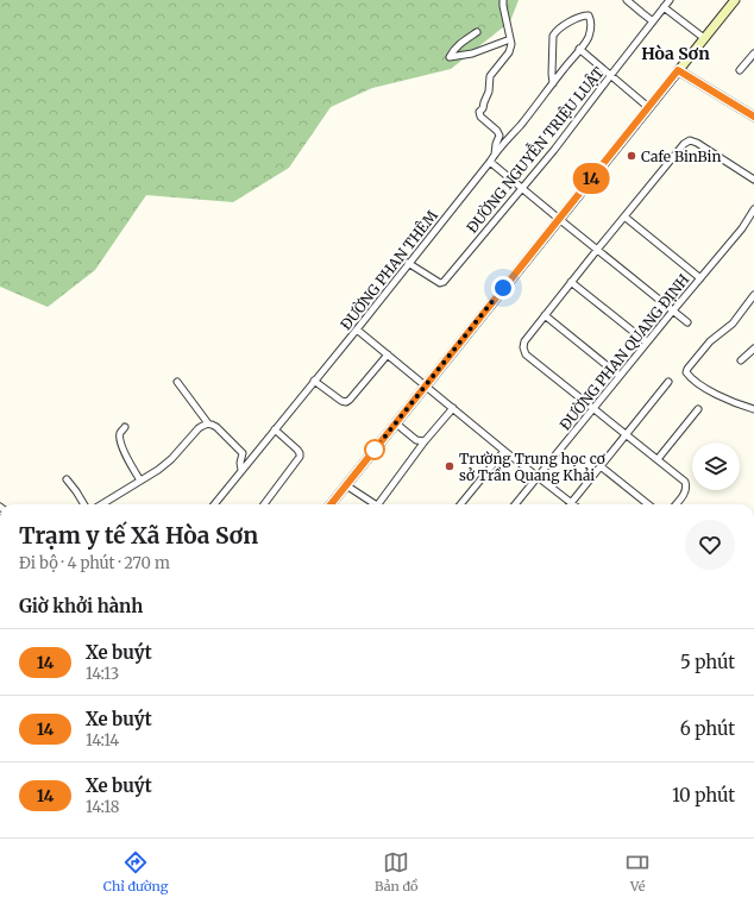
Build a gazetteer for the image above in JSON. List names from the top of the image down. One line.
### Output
{"streets":{"street":["ĐƯỜNG NGUYỄN TRIỆU LUẬT","ĐƯỜNG PHAN THÊM","ĐƯỜNG PHAN QUANG ĐỊNH"]},"crossings":[["ĐƯỜNG NGUYỄN TRIỆU LUẬT","ĐƯỜNG PHAN THÊM"]],"districts":["Hòa Sơn"],"places":["Cafe BinBin","Trường Trung học cơ sở Trần Quang Khải"],"lines":["bus line 14"],"page":{"on_map":"14","heading":[["Trạm y tế Xã Hòa Sơn","Đi bộ · 4 phút · 270 m"],"Giờ khởi hành"],"list":[{"mark":"14","name":"Xe buýt","note":"14:13","value":"5 phút"},{"mark":"14","name":"Xe buýt","note":"14:14","value":"6 phút"},{"mark":"14","name":"Xe buýt","note":"14:18","value":"10 phút"}],"tabs":["Chỉ đường","Bản đồ","Vé"]}}
